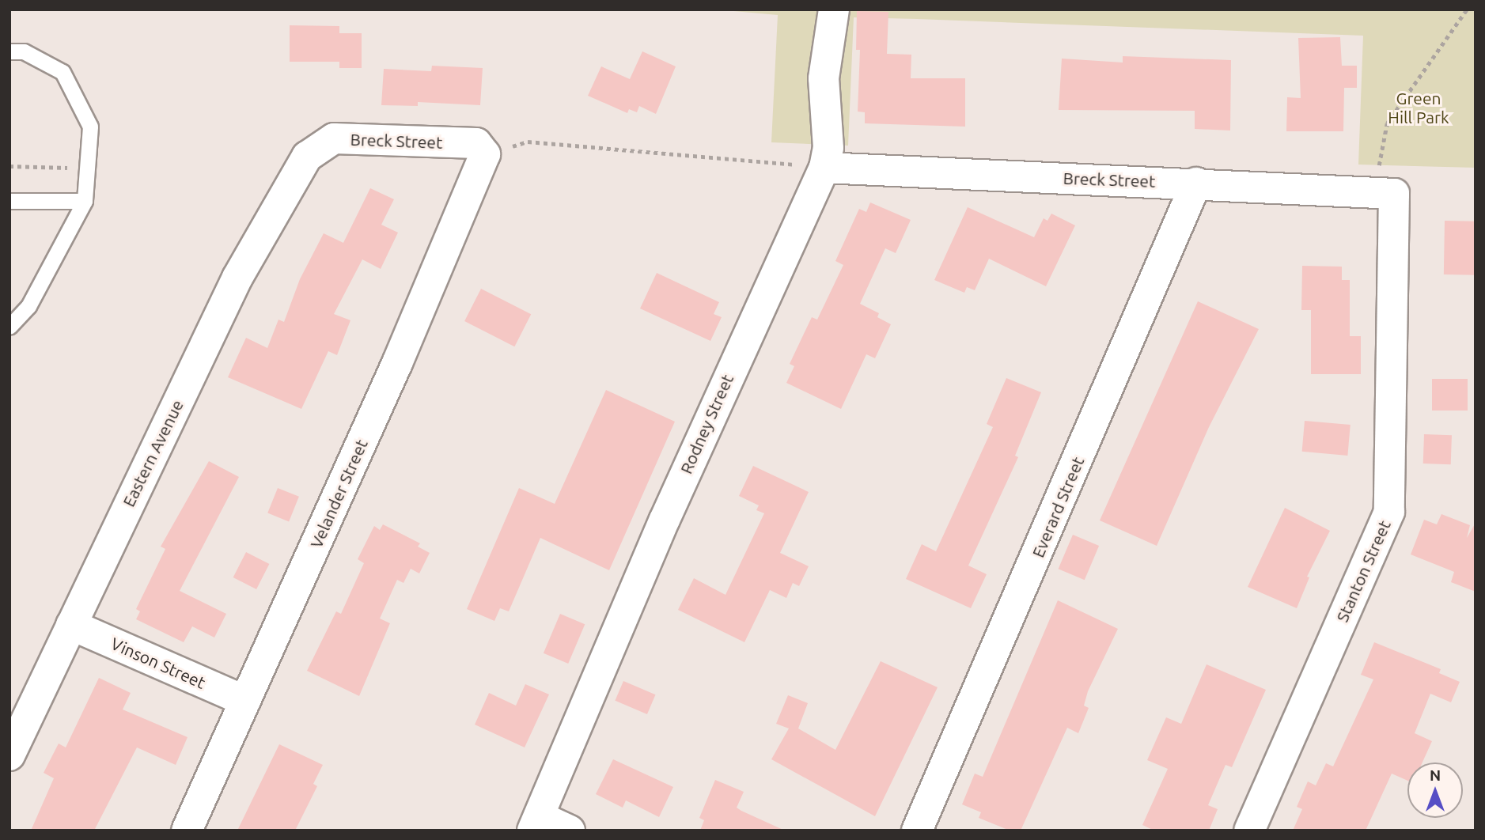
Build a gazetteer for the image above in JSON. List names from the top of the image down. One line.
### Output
{"streets":{"street":["Breck Street","Rodney Street","Eastern Avenue","Velander Street","Everard Street","Stanton Street","Vinson Street"]},"crossings":[["Breck Street","Rodney Street"],["Breck Street","Eastern Avenue"],["Breck Street","Velander Street"],["Breck Street","Everard Street"],["Breck Street","Stanton Street"],["Eastern Avenue","Vinson Street"],["Velander Street","Vinson Street"]],"parks":["Green Hill Park"],"north":"top"}
